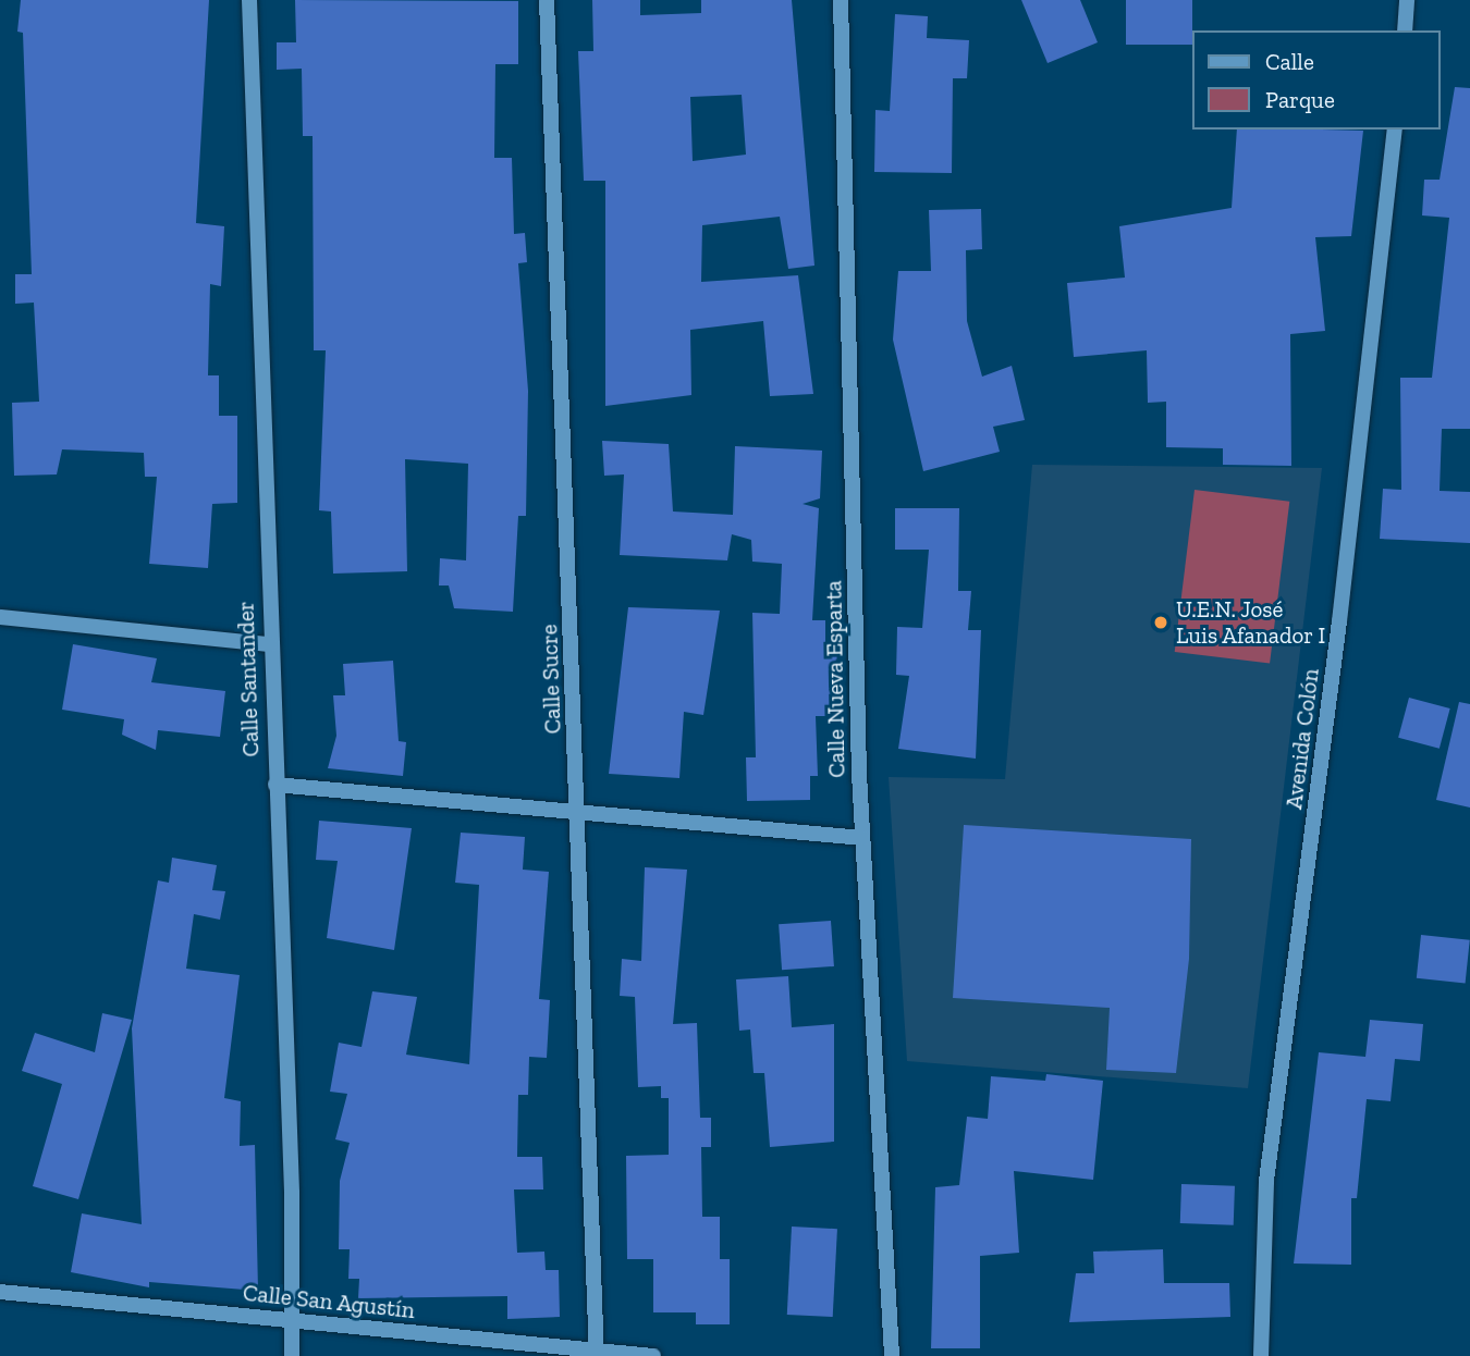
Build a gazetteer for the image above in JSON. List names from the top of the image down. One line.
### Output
{"streets":{"street":["Calle Santander","Calle Sucre","Calle Nueva Esparta","Avenida Colón","Calle San Agustín"]},"crossings":[["Calle Santander","Calle San Agustín"],["Calle Sucre","Calle San Agustín"]],"places":["U.E.N. José Luis Afanador I"],"legend":["Calle","Parque"]}
